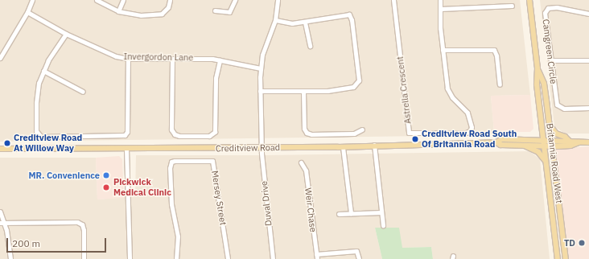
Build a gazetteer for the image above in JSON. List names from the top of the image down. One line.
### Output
{"streets":{"main road":["Creditview Road","Britannia Road West"],"street":["Camgreen Circle","Invergordon Lane","Astrella Crescent","Mersey Street","Duval Drive","Weir Chase"]},"crossings":[["Invergordon Lane","Duval Drive"],["Creditview Road","Britannia Road West"],["Creditview Road","Duval Drive"]],"places":["Creditview Road South Of Britannia Road","Creditview Road At Willow Way","MR. Convenience","Pickwick Medical Clinic","TD"],"scale_bar":"200 m"}
